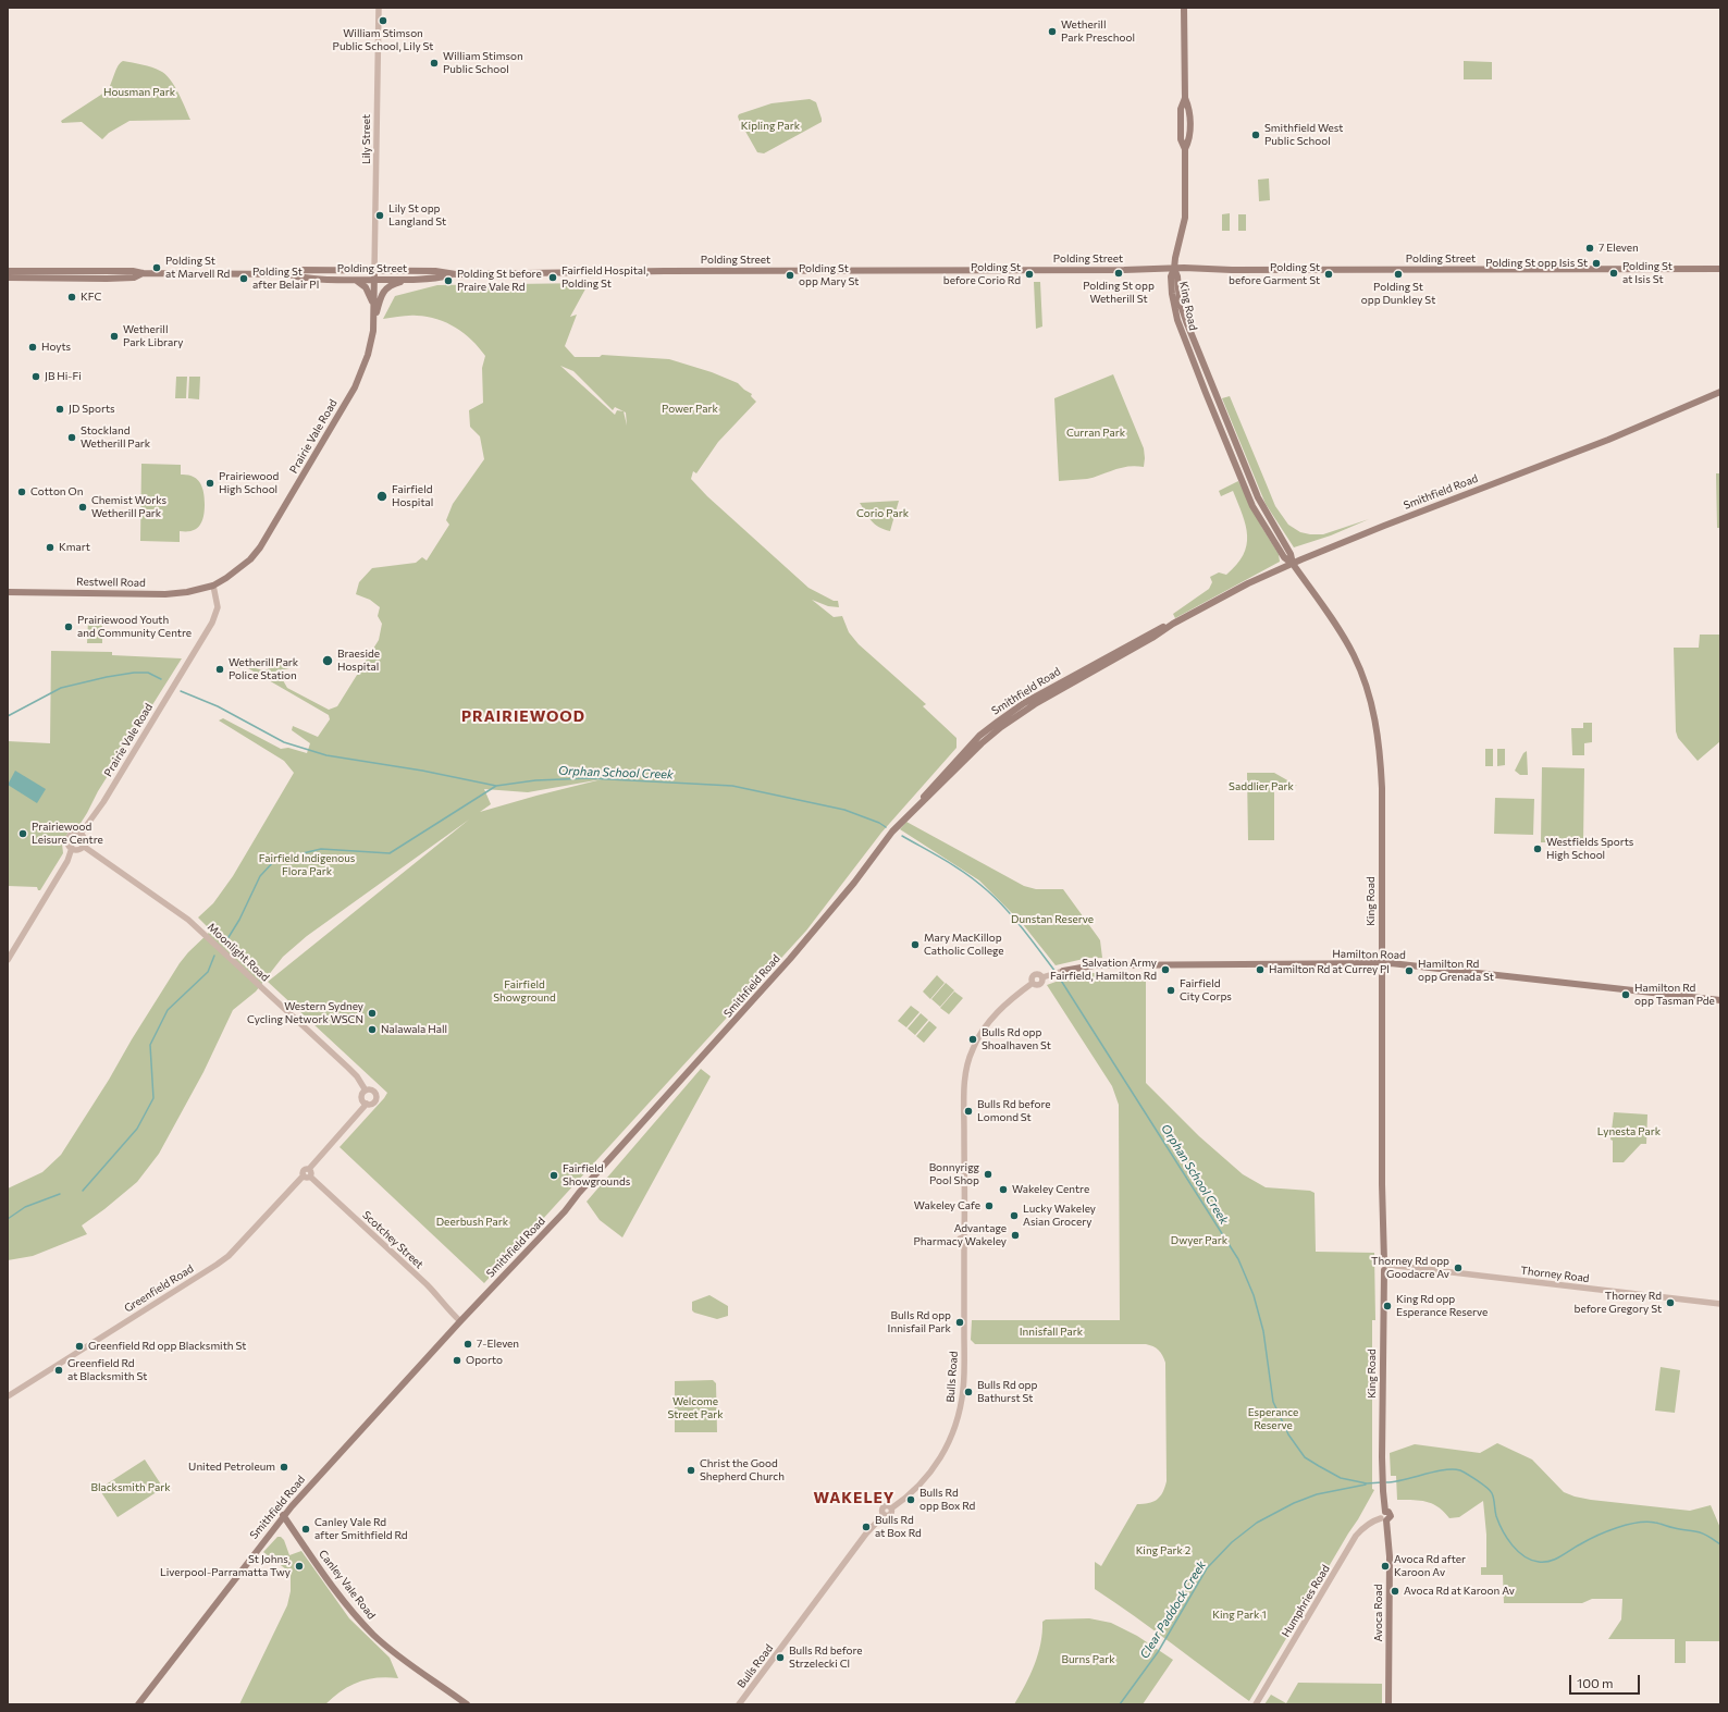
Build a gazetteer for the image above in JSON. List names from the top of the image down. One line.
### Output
{"streets":{"main road":["Polding Street","King Road","Prairie Vale Road","Smithfield Road","Restwell Road","Hamilton Road","Canley Vale Road","Avoca Road"],"street":["Lily Street","Moonlight Road","Scotchey Street","Thorney Road","Greenfield Road","Bulls Road","Humphries Road"]},"crossings":[["Lily Street","Polding Street"],["Lily Street","Prairie Vale Road"],["Polding Street","King Road"],["Polding Street","Prairie Vale Road"],["King Road","Smithfield Road"],["King Road","Hamilton Road"],["King Road","Thorney Road"],["King Road","Avoca Road"],["Prairie Vale Road","Restwell Road"],["Prairie Vale Road","Moonlight Road"],["Smithfield Road","Scotchey Street"],["Smithfield Road","Canley Vale Road"],["Moonlight Road","Greenfield Road"],["Hamilton Road","Bulls Road"],["Scotchey Street","Greenfield Road"],["Humphries Road","Avoca Road"]],"districts":["PRAIRIEWOOD","WAKELEY"],"water":["Orphan School Creek","Clear Paddock Creek"],"parks":["Housman Park","Kipling Park","Power Park","Curran Park","Corio Park","Saddlier Park","Fairfield Indigenous Flora Park","Dunstan Reserve","Fairfield Showground","Lynesta Park","Deerbush Park","Dwyer Park","Innisfall Park","Welcome Street Park","Esperance Reserve","Blacksmith Park","King Park 2","King Park 1","Burns Park"],"places":["William Stimson Public School, Lily St","Wetherill Park Preschool","William Stimson Public School","Smithfield West Public School","Lily St opp Langland St","7 Eleven","Polding St opp Isis St","Polding St at Marvell Rd","Polding St opp Wetherill St","Polding St at Isis St","Polding St before Corio Rd","Polding St before Garment St","Polding St opp Dunkley St","Polding St opp Mary St","Fairfield Hospital, Polding St","Polding St after Belair Pl","Polding St before Praire Vale Rd","KFC","Wetherill Park Library","Hoyts","JB Hi-Fi","JD Sports","Stockland Wetherill Park","Prairiewood High School","Cotton On","Fairfield Hospital","Chemist Works Wetherill Park","Kmart","Prairiewood Youth and Community Centre","Braeside Hospital","Wetherill Park Police Station","Prairiewood Leisure Centre","Westfields Sports High School","Mary MacKillop Catholic College","Salvation Army Fairfield, Hamilton Rd","Hamilton Rd at Currey Pl","Hamilton Rd opp Grenada St","Fairfield City Corps","Hamilton Rd opp Tasman Pde","Western Sydney Cycling Network WSCN","Nalawala Hall","Bulls Rd opp Shoalhaven St","Bulls Rd before Lomond St","Bonnyrigg Pool Shop","Fairfield Showgrounds","Wakeley Centre","Wakeley Cafe","Lucky Wakeley Asian Grocery","Advantage Pharmacy Wakeley","Thorney Rd opp Goodacre Av","Thorney Rd before Gregory St","King Rd opp Esperance Reserve","Bulls Rd opp Innisfail Park","7-Eleven","Greenfield Rd opp Blacksmith St","Oporto","Greenfield Rd at Blacksmith St","Bulls Rd opp Bathurst St","United Petroleum","Christ the Good Shepherd Church","Bulls Rd opp Box Rd","Bulls Rd at Box Rd","Canley Vale Rd after Smithfield Rd","St Johns, Liverpool-Parramatta Twy","Avoca Rd after Karoon Av","Avoca Rd at Karoon Av","Bulls Rd before Strzelecki Cl"],"scale_bar":"100 m"}
